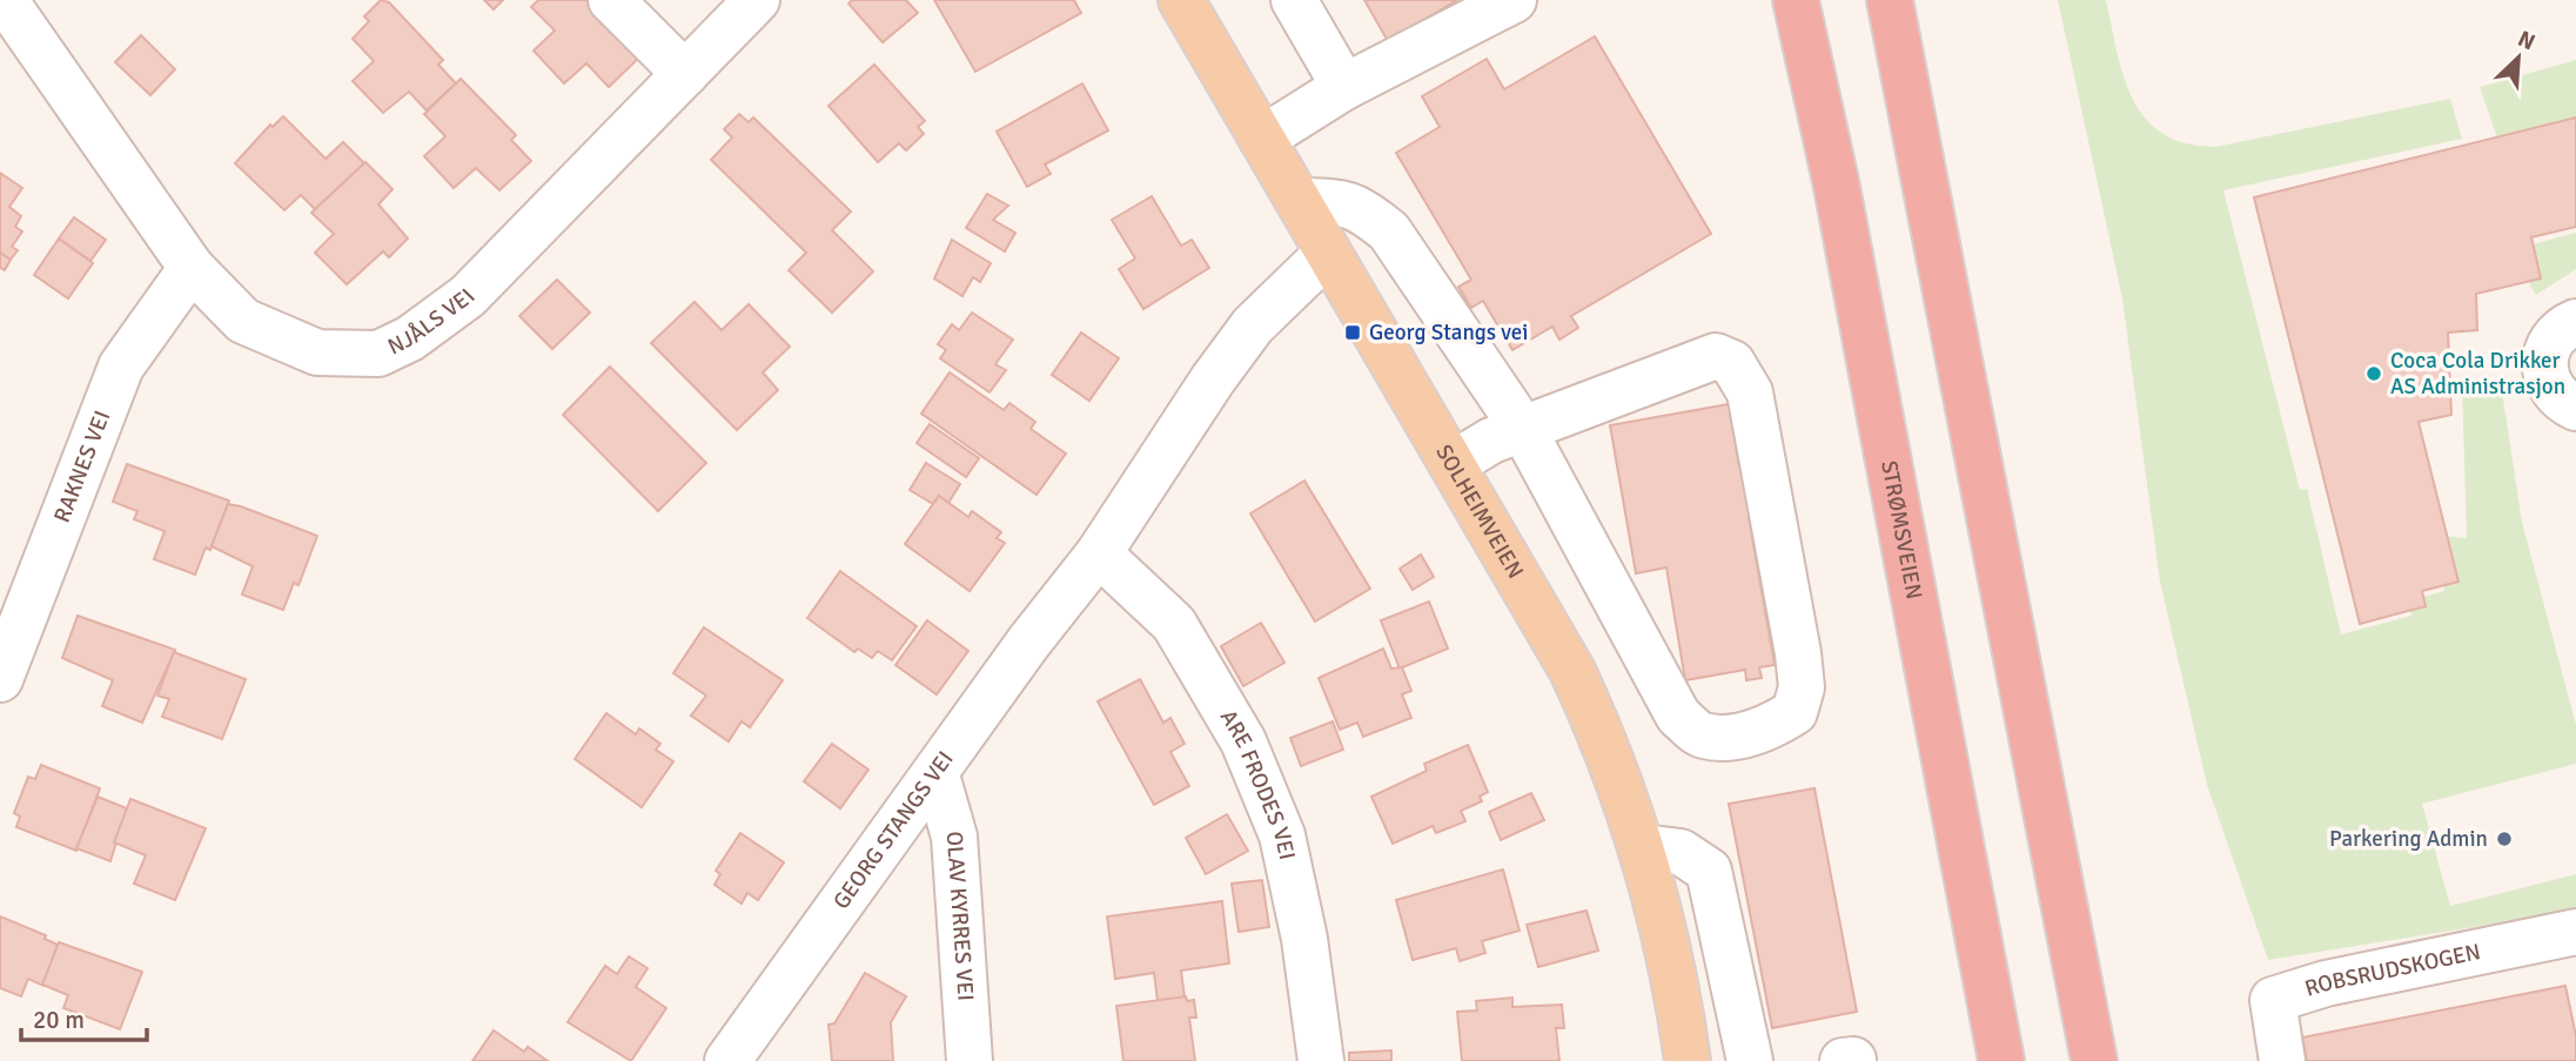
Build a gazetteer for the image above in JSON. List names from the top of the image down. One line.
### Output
{"streets":{"highway":["STRØMSVEIEN"],"main road":["SOLHEIMVEIEN"],"street":["NJÅLS VEI","RAKNES VEI","ARE FRODES VEI","GEORG STANGS VEI","OLAV KYRRES VEI","ROBSRUDSKOGEN"]},"crossings":[["NJÅLS VEI","RAKNES VEI"],["SOLHEIMVEIEN","GEORG STANGS VEI"],["ARE FRODES VEI","GEORG STANGS VEI"],["GEORG STANGS VEI","OLAV KYRRES VEI"]],"places":{"transit":["Georg Stangs vei"],"other":["Coca Cola Drikker AS Administrasjon","Parkering Admin"]},"scale_bar":"20 m","north":"top right"}
